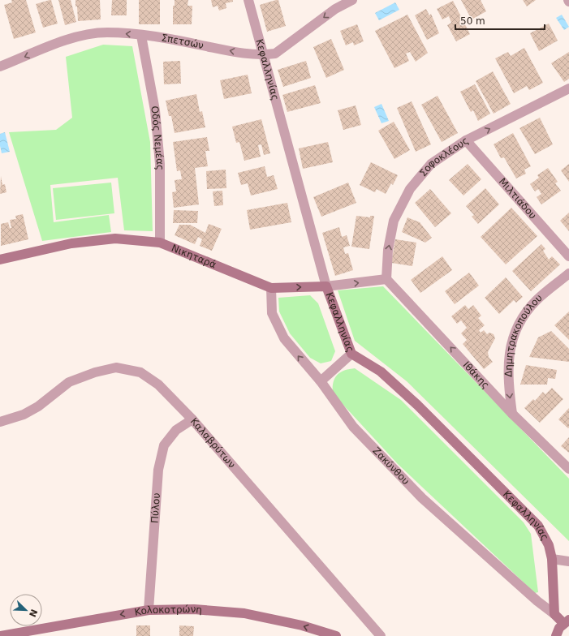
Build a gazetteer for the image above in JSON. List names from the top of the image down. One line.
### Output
{"streets":{"street":["Σπετσών","Κεφαλληνίας","Οδóς Νεμέας","Σοφοκλέους","Μιλτιάδου","Νικηταρά","Δημητρακοπούλου","Ιθάκης","Καλαβρύτων","Ζακύνθου","Πύλου","Κολοκοτρώνη"]},"crossings":[["Σπετσών","Κεφαλληνίας"],["Σπετσών","Οδóς Νεμέας"],["Κεφαλληνίας","Νικηταρά"],["Κεφαλληνίας","Ζακύνθου"],["Οδóς Νεμέας","Νικηταρά"],["Σοφοκλέους","Μιλτιάδου"],["Σοφοκλέους","Νικηταρά"],["Σοφοκλέους","Ιθάκης"],["Νικηταρά","Ιθάκης"],["Νικηταρά","Ζακύνθου"],["Δημητρακοπούλου","Ιθάκης"],["Καλαβρύτων","Πύλου"],["Πύλου","Κολοκοτρώνη"]],"one_way":["Σπετσών","Σοφοκλέους","Δημητρακοπούλου","Ιθάκης","Κολοκοτρώνη"],"scale_bar":"50 m","north":"bottom right"}
